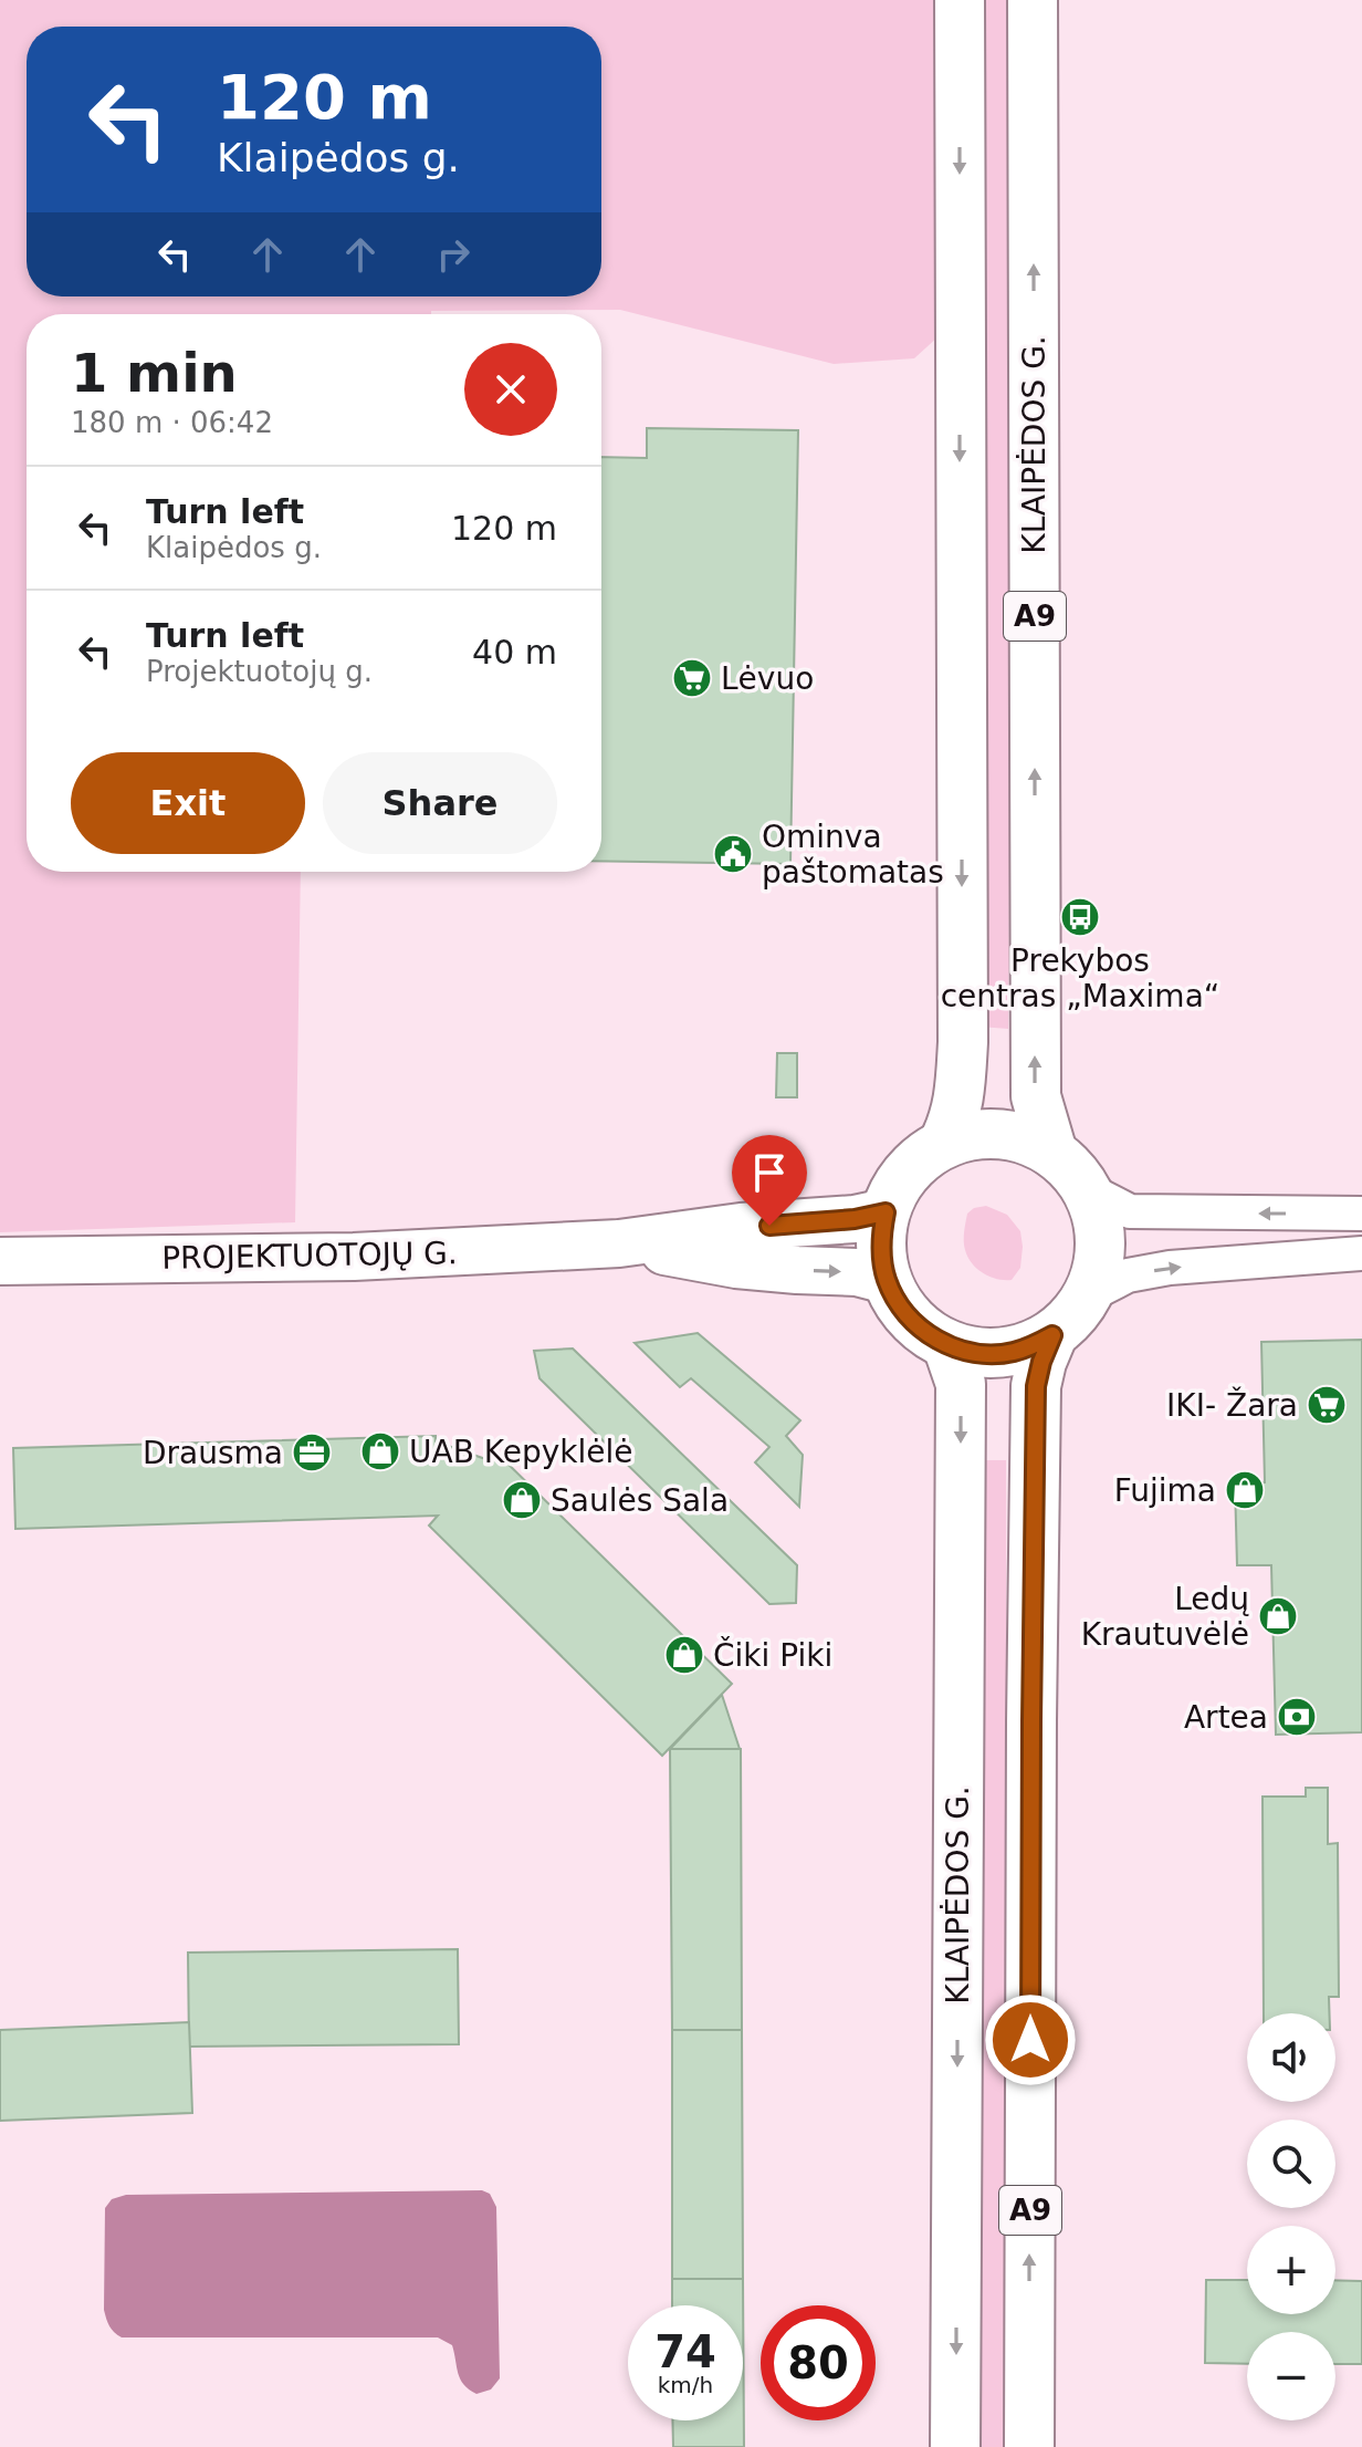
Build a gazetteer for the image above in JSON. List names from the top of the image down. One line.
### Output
{"streets":{"highway":["KLAIPĖDOS G.","A9"],"main road":["PROJEKTUOTOJŲ G."]},"crossings":[["KLAIPĖDOS G.","A9"],["KLAIPĖDOS G.","PROJEKTUOTOJŲ G."],["A9","PROJEKTUOTOJŲ G."]],"places":{"supermarket":["Lėvuo","IKI- Žara"],"public building":["Ominva paštomatas"],"bus stop":["Prekybos centras „Maxima“"],"shop":["UAB Kepyklėlė","Fujima","Saulės Sala","Ledų Krautuvėlė","Čiki Piki"],"office":["Drausma"],"bank":["Artea"]},"page":{"turn":["120 m","Klaipėdos g."],"heading":["1 min","180 m · 06:42"],"list":[{"name":"Turn left","note":"Klaipėdos g.","value":"120 m"},{"name":"Turn left","note":"Projektuotojų g.","value":"40 m"}],"buttons":["Exit","Share"],"map_buttons":["+","−"],"speed":"74 km/h","limit":"80"}}
